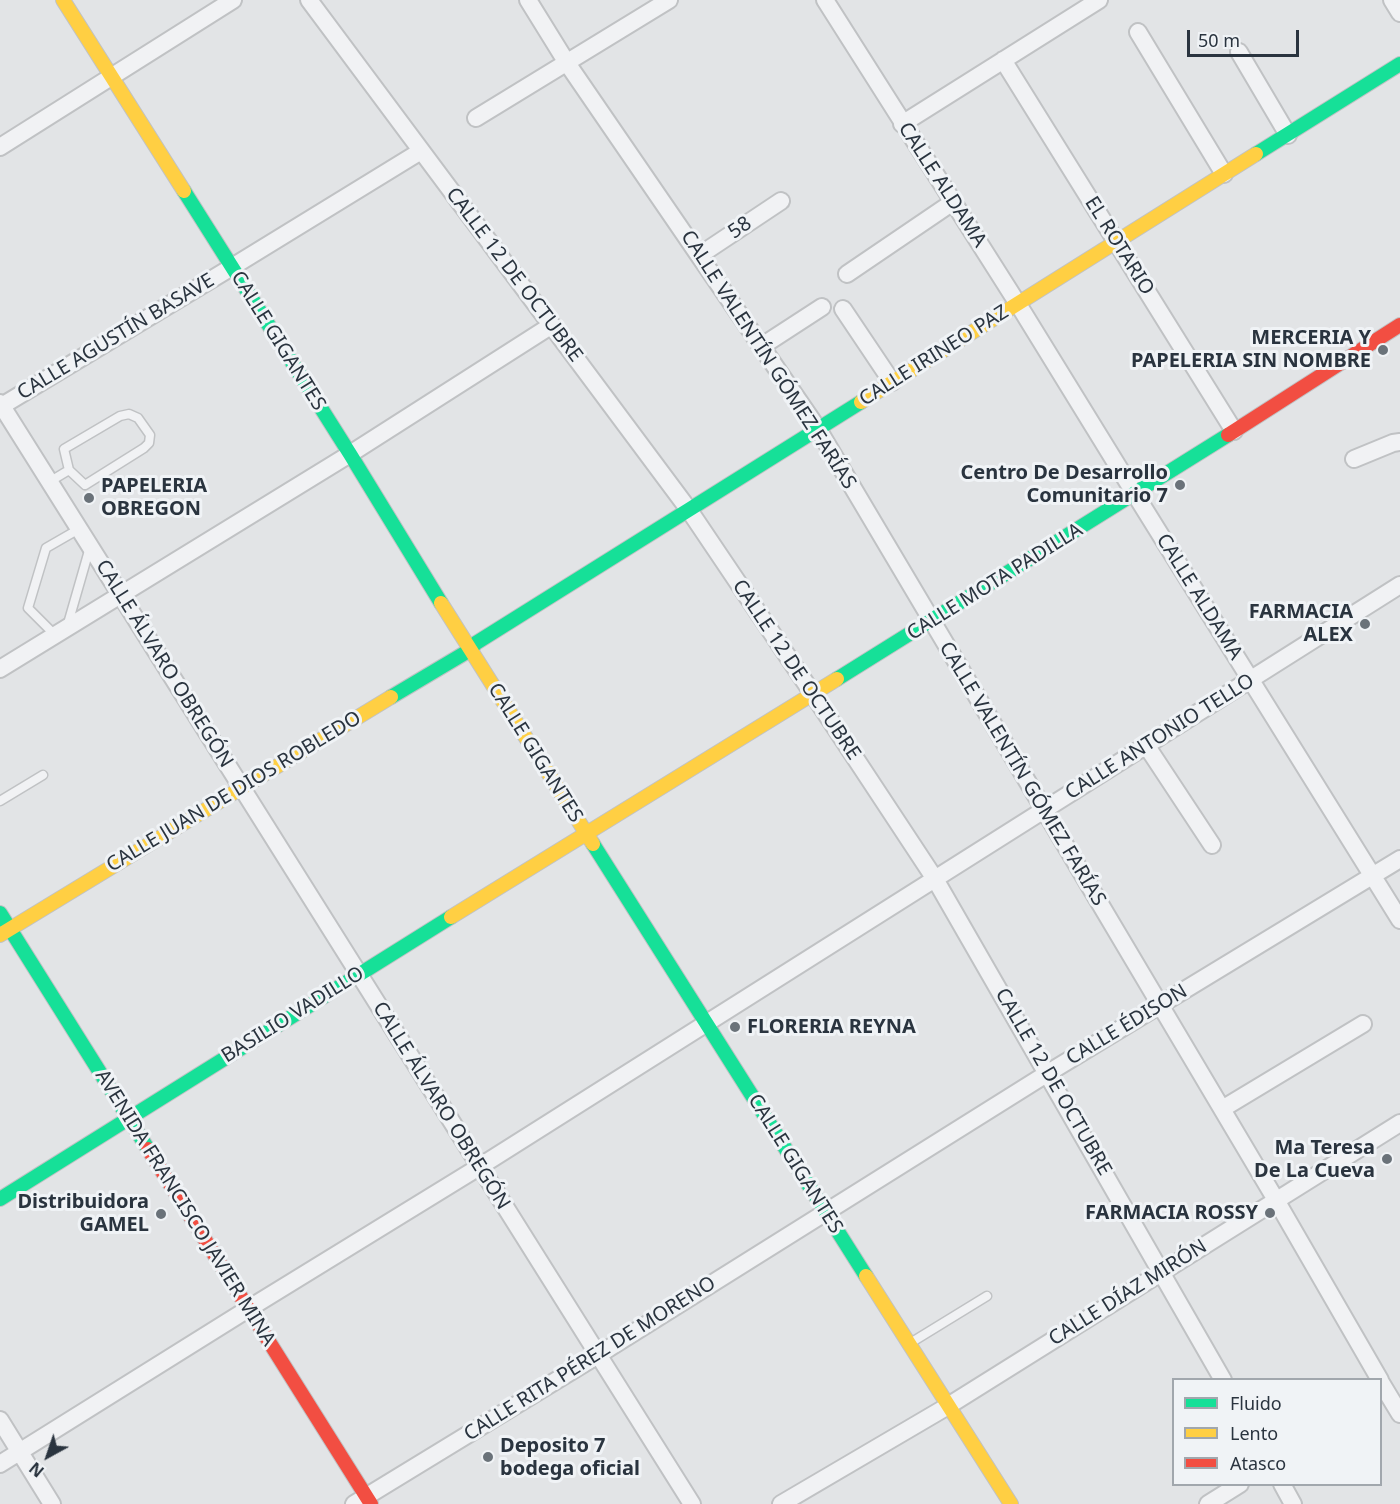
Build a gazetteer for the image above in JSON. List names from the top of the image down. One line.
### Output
{"streets":{"street":["CALLE ALDAMA","58","EL ROTARIO","CALLE 12 DE OCTUBRE","CALLE AGUSTÍN BASAVE","CALLE GIGANTES","CALLE IRINEO PAZ","CALLE VALENTÍN GÓMEZ FARÍAS","CALLE MOTA PADILLA","CALLE ÁLVARO OBREGÓN","CALLE ANTONIO TELLO","CALLE JUAN DE DIOS ROBLEDO","BASILIO VADILLO","CALLE ÉDISON","AVENIDA FRANCISCO JAVIER MINA","CALLE DÍAZ MIRÓN","CALLE RITA PÉREZ DE MORENO"]},"crossings":[["CALLE ALDAMA","CALLE IRINEO PAZ"],["CALLE ALDAMA","CALLE MOTA PADILLA"],["CALLE ALDAMA","CALLE ANTONIO TELLO"],["CALLE ALDAMA","CALLE ÉDISON"],["58","CALLE VALENTÍN GÓMEZ FARÍAS"],["EL ROTARIO","CALLE IRINEO PAZ"],["EL ROTARIO","CALLE MOTA PADILLA"],["CALLE 12 DE OCTUBRE","CALLE AGUSTÍN BASAVE"],["CALLE 12 DE OCTUBRE","CALLE IRINEO PAZ"],["CALLE 12 DE OCTUBRE","CALLE MOTA PADILLA"],["CALLE 12 DE OCTUBRE","CALLE ANTONIO TELLO"],["CALLE 12 DE OCTUBRE","CALLE ÉDISON"],["CALLE 12 DE OCTUBRE","CALLE DÍAZ MIRÓN"],["CALLE AGUSTÍN BASAVE","CALLE GIGANTES"],["CALLE AGUSTÍN BASAVE","CALLE ÁLVARO OBREGÓN"],["CALLE GIGANTES","CALLE IRINEO PAZ"],["CALLE GIGANTES","CALLE MOTA PADILLA"],["CALLE GIGANTES","CALLE ANTONIO TELLO"],["CALLE GIGANTES","CALLE JUAN DE DIOS ROBLEDO"],["CALLE GIGANTES","BASILIO VADILLO"],["CALLE GIGANTES","CALLE ÉDISON"],["CALLE GIGANTES","CALLE DÍAZ MIRÓN"],["CALLE GIGANTES","CALLE RITA PÉREZ DE MORENO"],["CALLE IRINEO PAZ","CALLE VALENTÍN GÓMEZ FARÍAS"],["CALLE IRINEO PAZ","CALLE JUAN DE DIOS ROBLEDO"],["CALLE VALENTÍN GÓMEZ FARÍAS","CALLE MOTA PADILLA"],["CALLE VALENTÍN GÓMEZ FARÍAS","CALLE ANTONIO TELLO"],["CALLE VALENTÍN GÓMEZ FARÍAS","CALLE ÉDISON"],["CALLE VALENTÍN GÓMEZ FARÍAS","CALLE DÍAZ MIRÓN"],["CALLE MOTA PADILLA","BASILIO VADILLO"],["CALLE ÁLVARO OBREGÓN","CALLE ANTONIO TELLO"],["CALLE ÁLVARO OBREGÓN","CALLE JUAN DE DIOS ROBLEDO"],["CALLE ÁLVARO OBREGÓN","BASILIO VADILLO"],["CALLE ÁLVARO OBREGÓN","CALLE RITA PÉREZ DE MORENO"],["CALLE ANTONIO TELLO","AVENIDA FRANCISCO JAVIER MINA"],["CALLE JUAN DE DIOS ROBLEDO","AVENIDA FRANCISCO JAVIER MINA"],["BASILIO VADILLO","AVENIDA FRANCISCO JAVIER MINA"],["CALLE ÉDISON","CALLE RITA PÉREZ DE MORENO"],["AVENIDA FRANCISCO JAVIER MINA","CALLE RITA PÉREZ DE MORENO"]],"places":["MERCERIA Y PAPELERIA SIN NOMBRE","Centro De Desarrollo Comunitario 7","PAPELERIA OBREGON","FARMACIA ALEX","FLORERIA REYNA","Ma Teresa De La Cueva","FARMACIA ROSSY","Distribuidora GAMEL","Deposito 7 bodega oficial"],"legend":["Fluido","Lento","Atasco"],"scale_bar":"50 m","north":"bottom left"}
